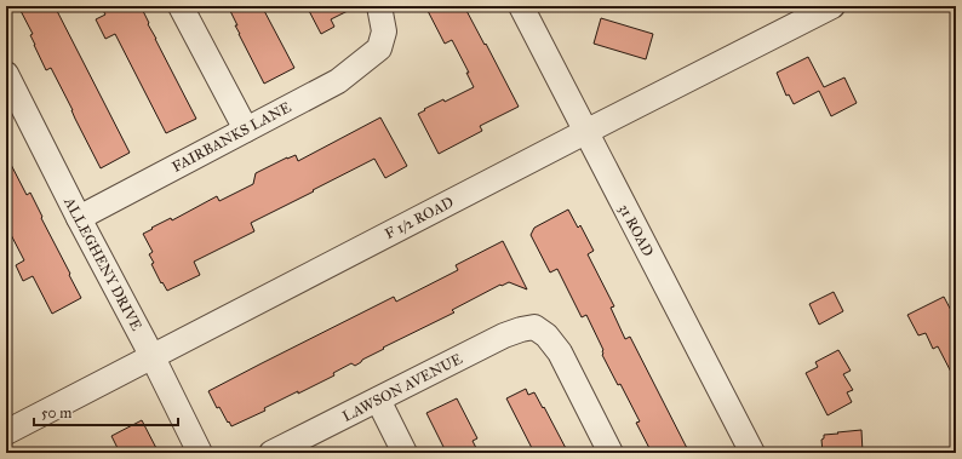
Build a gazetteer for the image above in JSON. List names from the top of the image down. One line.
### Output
{"streets":{"street":["FAIRBANKS LANE","F 1/2 ROAD","31 ROAD","ALLEGHENY DRIVE","LAWSON AVENUE"]},"crossings":[["FAIRBANKS LANE","ALLEGHENY DRIVE"],["F 1/2 ROAD","31 ROAD"],["F 1/2 ROAD","ALLEGHENY DRIVE"]],"scale_bar":"50 m"}
